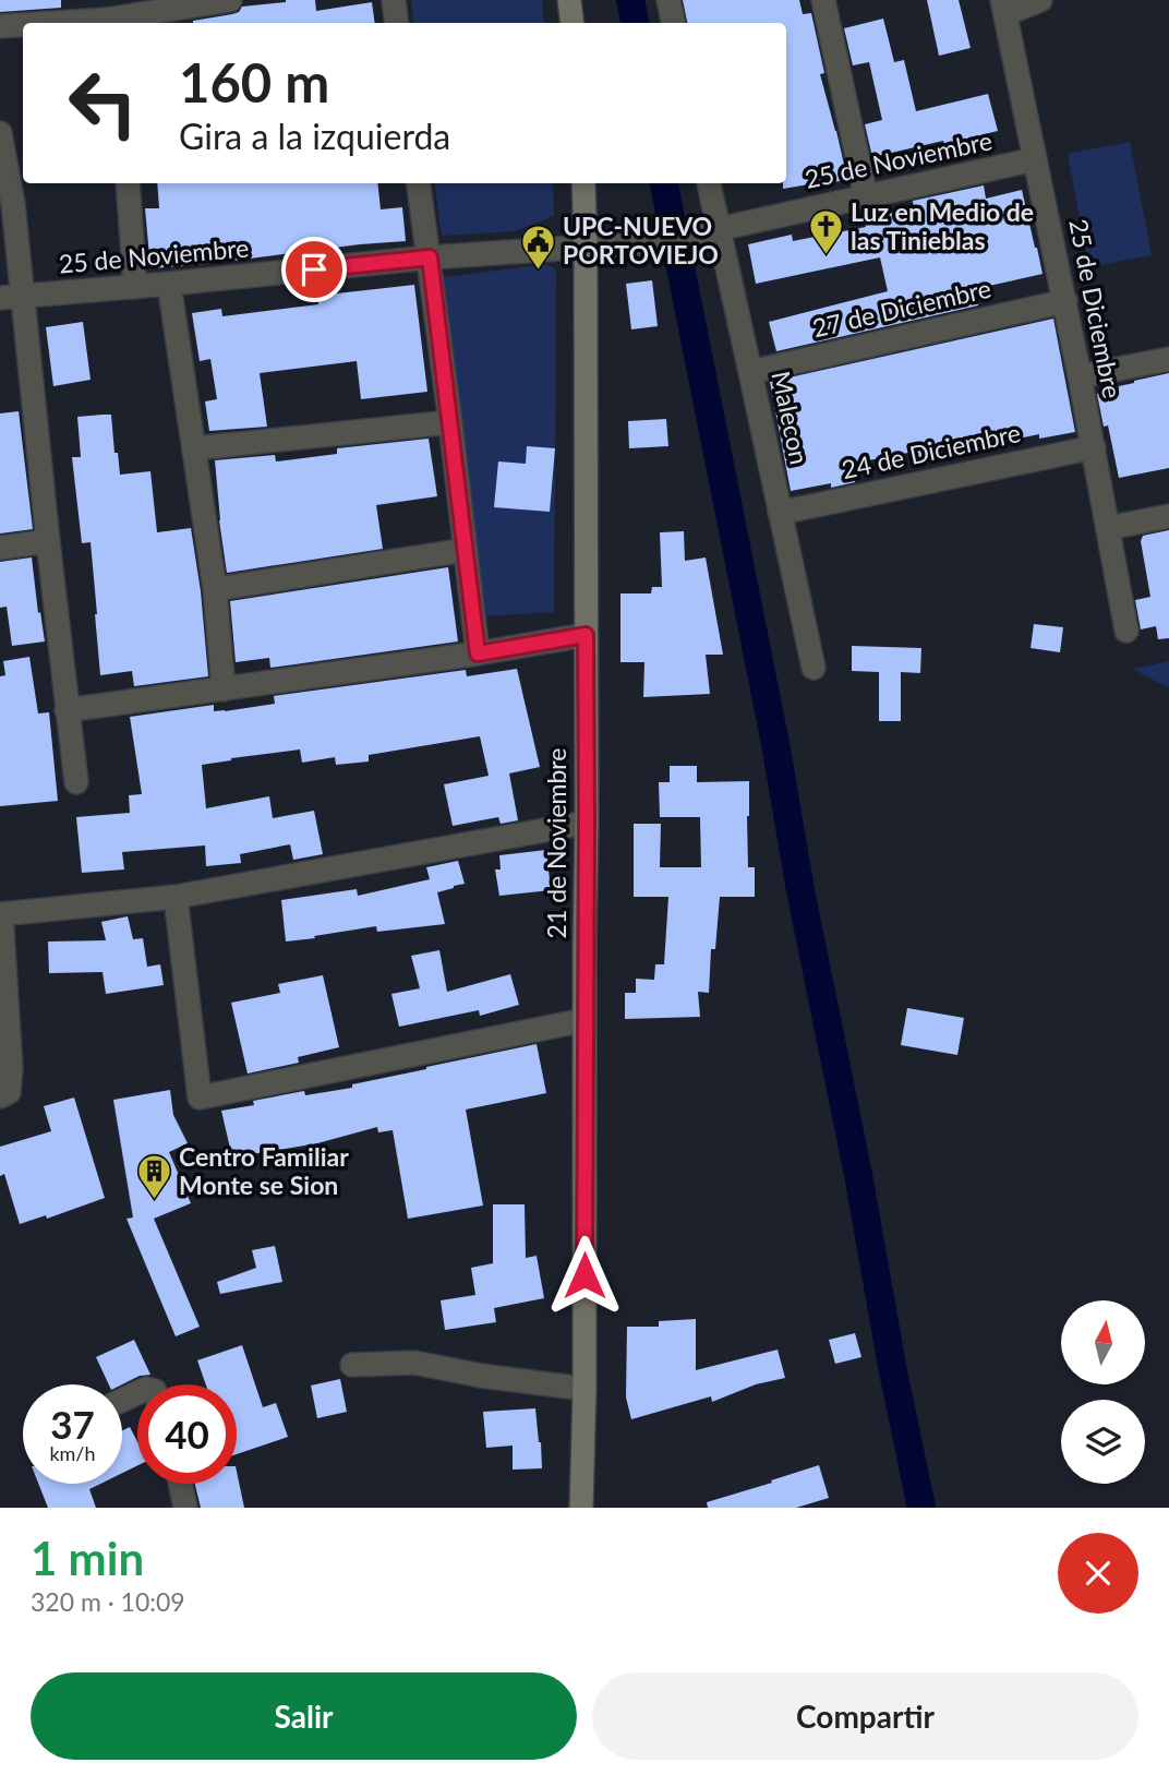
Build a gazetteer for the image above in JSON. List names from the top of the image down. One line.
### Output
{"streets":{"street":["25 de Noviembre","27 de Diciembre","25 de Diciembre","Malecon","24 de Diciembre","21 de Noviembre"]},"crossings":[["25 de Noviembre","25 de Diciembre"],["25 de Noviembre","Malecon"],["25 de Noviembre","21 de Noviembre"],["27 de Diciembre","25 de Diciembre"],["27 de Diciembre","Malecon"],["25 de Diciembre","24 de Diciembre"],["Malecon","24 de Diciembre"]],"places":{"church":["Luz en Medio de las Tinieblas"],"public building":["UPC-NUEVO PORTOVIEJO"],"building":["Centro Familiar Monte se Sion"]},"north":"top","page":{"turn":["160 m","Gira a la izquierda"],"speed":"37 km/h","limit":"40","heading":["1 min","320 m · 10:09"],"buttons":["Salir","Compartir"]}}
